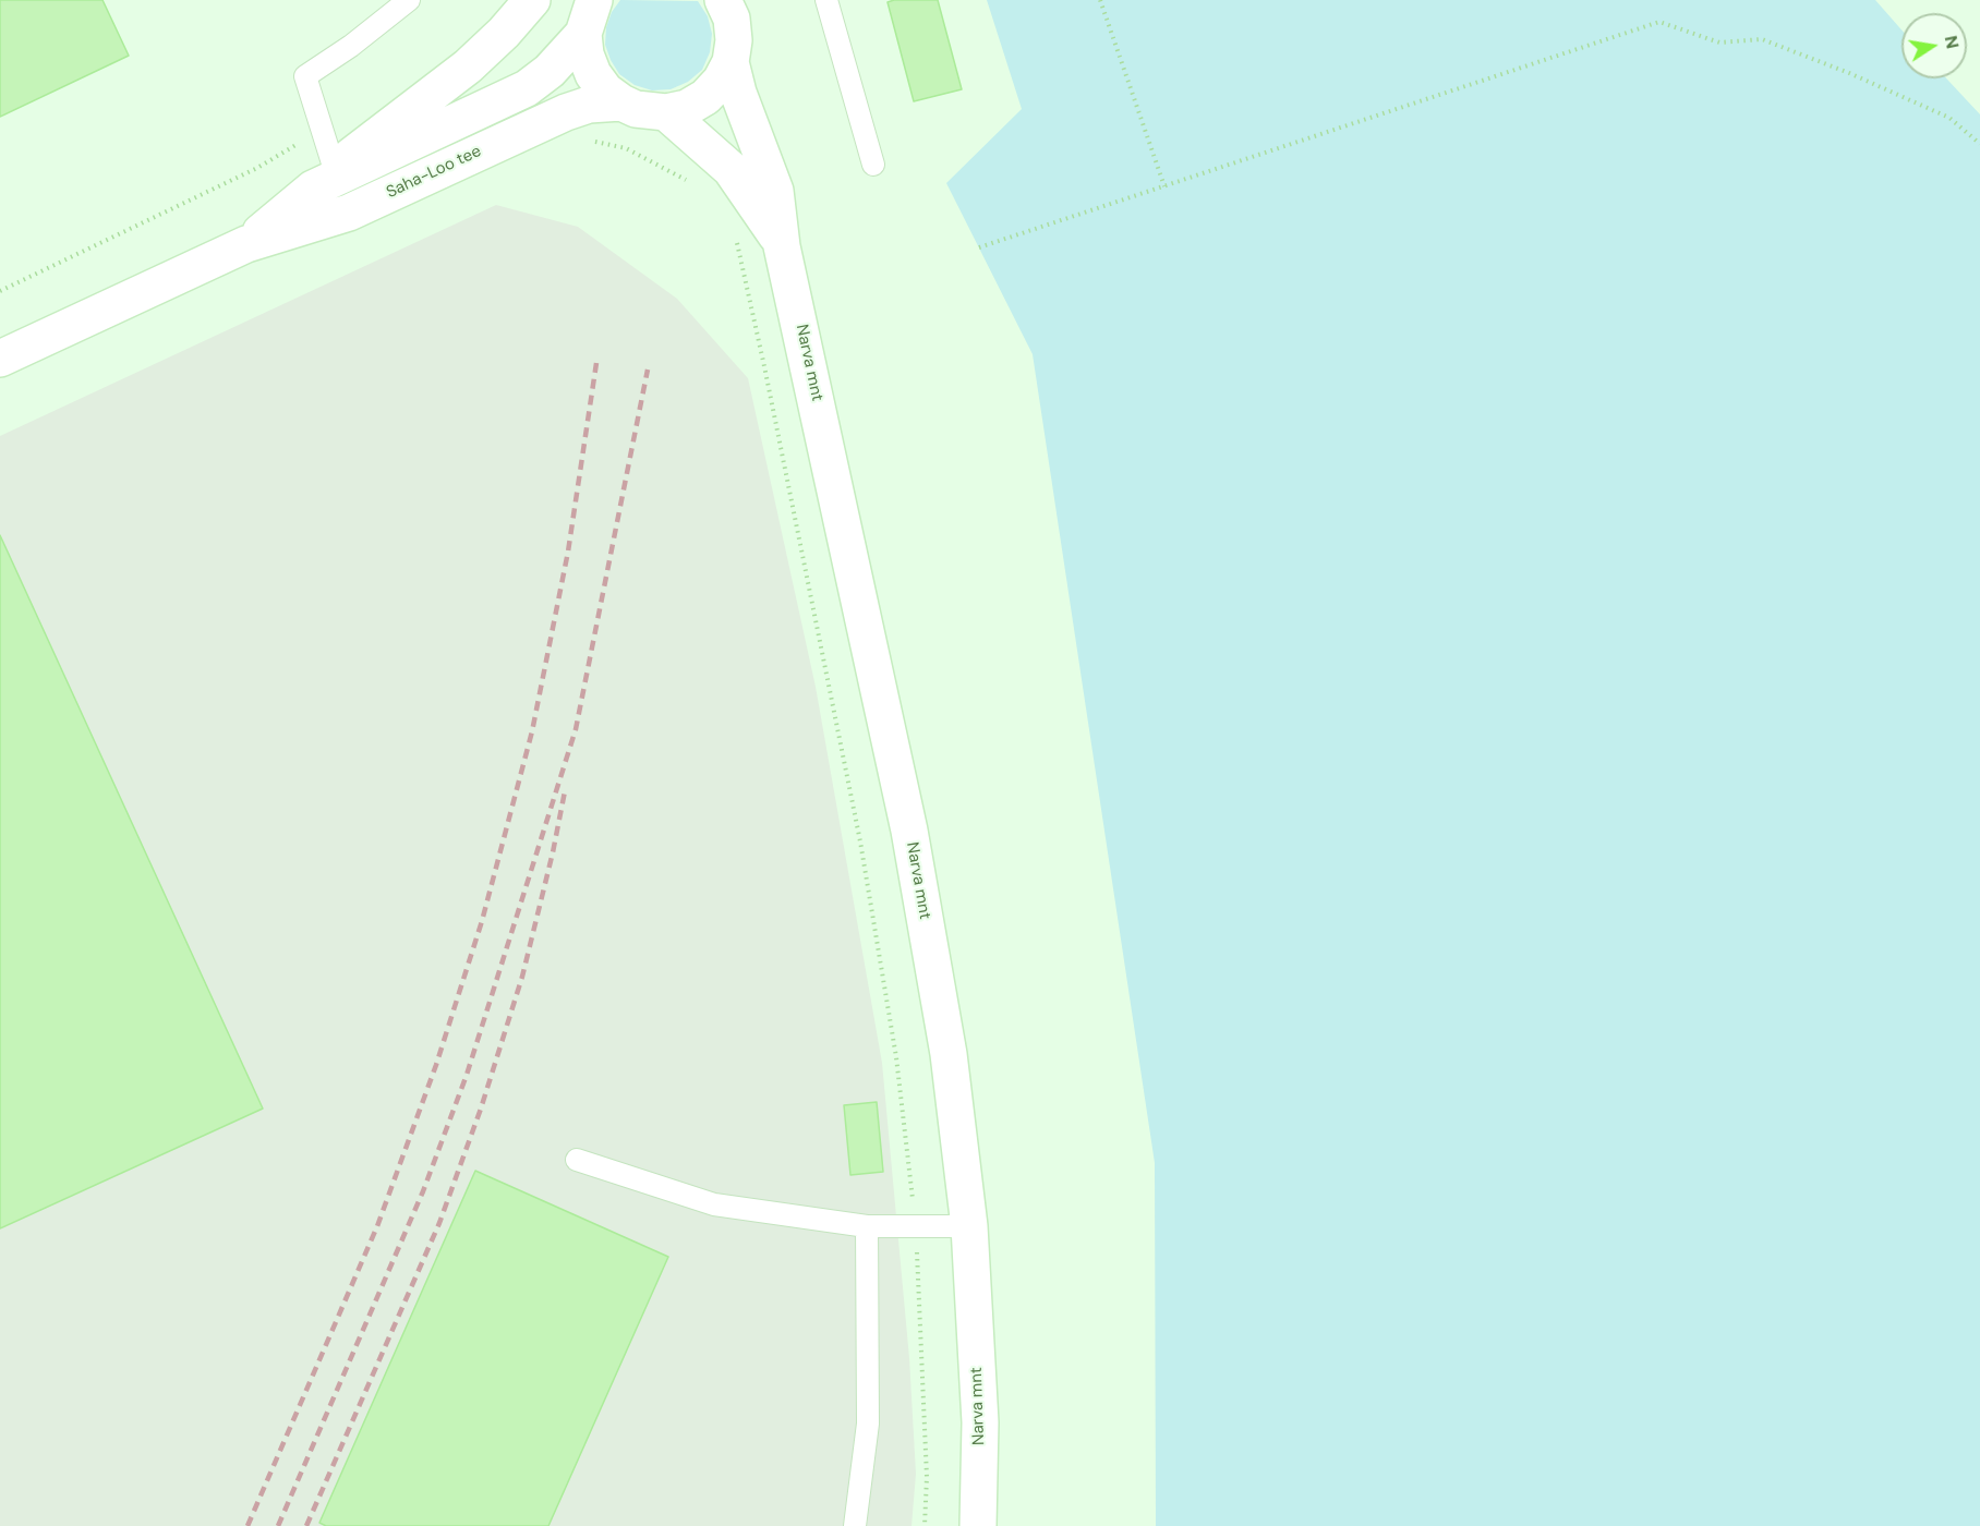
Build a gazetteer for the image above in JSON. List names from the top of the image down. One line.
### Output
{"streets":{"main road":["Saha-Loo tee","Narva mnt"]},"crossings":[["Saha-Loo tee","Narva mnt"]],"north":"right"}
